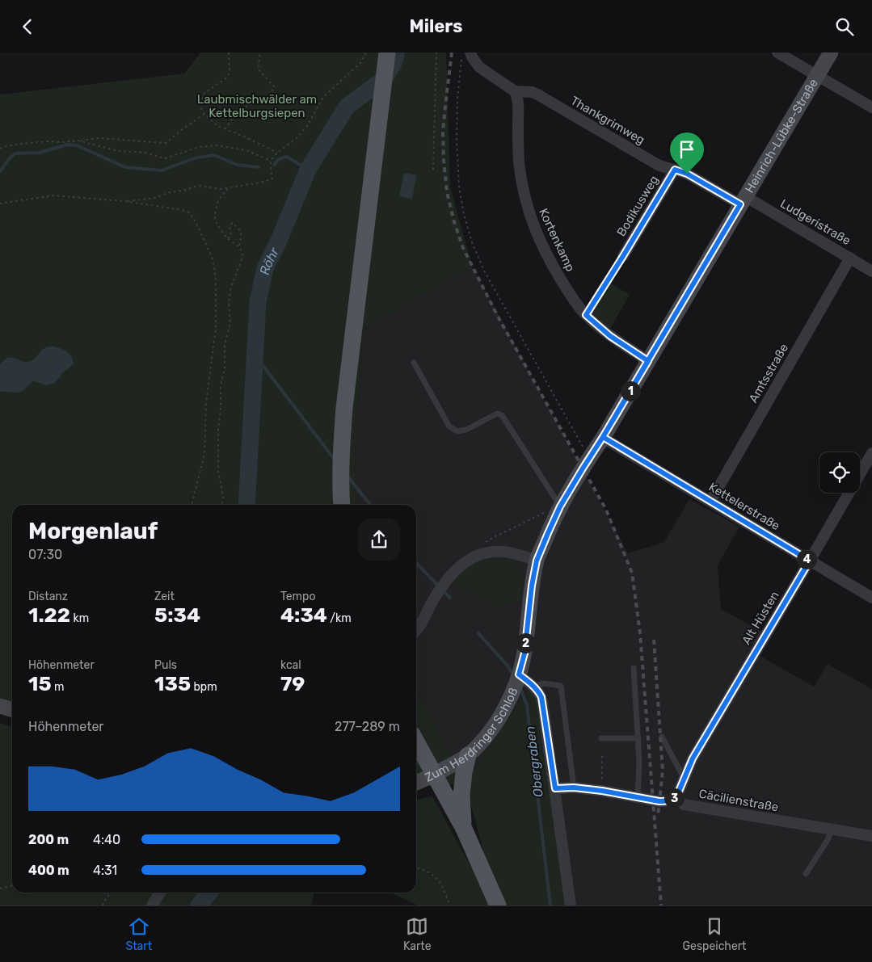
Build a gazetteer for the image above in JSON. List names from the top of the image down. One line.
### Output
{"streets":{"street":["Thankgrimweg","Heinrich-Lübke-Straße","Bodikusweg","Ludgeristraße","Kortenkamp","Amtsstraße","Kettelerstraße","Alt Hüsten","Zum Herdringer Schloß","Cäcilienstraße"]},"crossings":[["Thankgrimweg","Heinrich-Lübke-Straße"],["Thankgrimweg","Bodikusweg"],["Thankgrimweg","Ludgeristraße"],["Thankgrimweg","Kortenkamp"],["Heinrich-Lübke-Straße","Ludgeristraße"],["Heinrich-Lübke-Straße","Kortenkamp"],["Heinrich-Lübke-Straße","Kettelerstraße"],["Heinrich-Lübke-Straße","Zum Herdringer Schloß"],["Ludgeristraße","Amtsstraße"],["Amtsstraße","Kettelerstraße"],["Kettelerstraße","Alt Hüsten"],["Alt Hüsten","Cäcilienstraße"]],"water":["Röhr","Obergraben"],"parks":["Laubmischwälder am Kettelburgsiepen"],"page":{"header":"Milers","pins":["1","4","2","3"],"heading":["Morgenlauf","07:30"],"stats":[["Distanz","1.22 km"],["Zeit","5:34"],["Tempo","4:34 /km"],["Höhenmeter","15 m"],["Puls","135 bpm"],["kcal","79"]],"chart":["Höhenmeter","277–289 m"],"list":[{"name":"200 m","note":"4:40"},{"name":"400 m","note":"4:31"}],"tabs":["Start","Karte","Gespeichert"]}}
